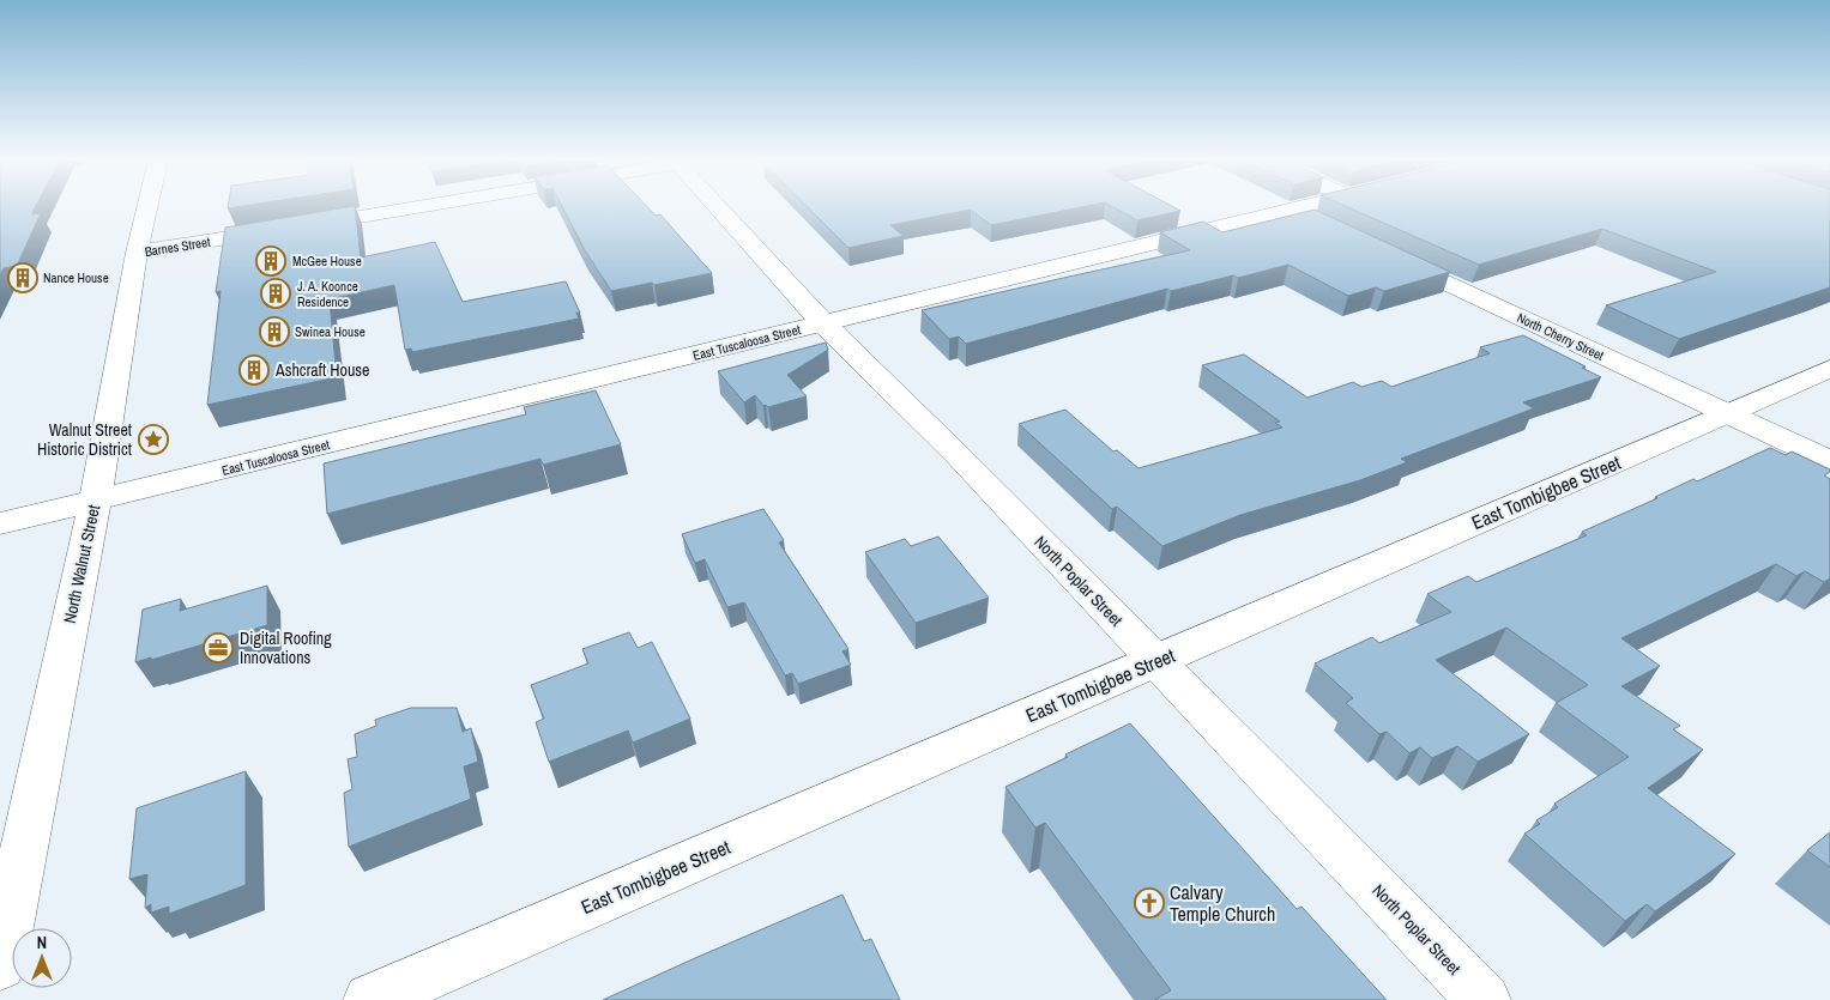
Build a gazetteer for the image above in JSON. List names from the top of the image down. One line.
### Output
{"streets":{"street":["Barnes Street","North Cherry Street","East Tuscaloosa Street","East Tombigbee Street","North Walnut Street","North Poplar Street"]},"crossings":[["Barnes Street","North Walnut Street"],["North Cherry Street","East Tombigbee Street"],["East Tuscaloosa Street","North Walnut Street"],["East Tuscaloosa Street","North Poplar Street"],["East Tombigbee Street","North Poplar Street"]],"places":{"building":["McGee House","Nance House","J. A. Koonce Residence","Swinea House","Ashcraft House"],"place":["Walnut Street Historic District"],"office":["Digital Roofing Innovations"],"church":["Calvary Temple Church"]},"north":"top"}
